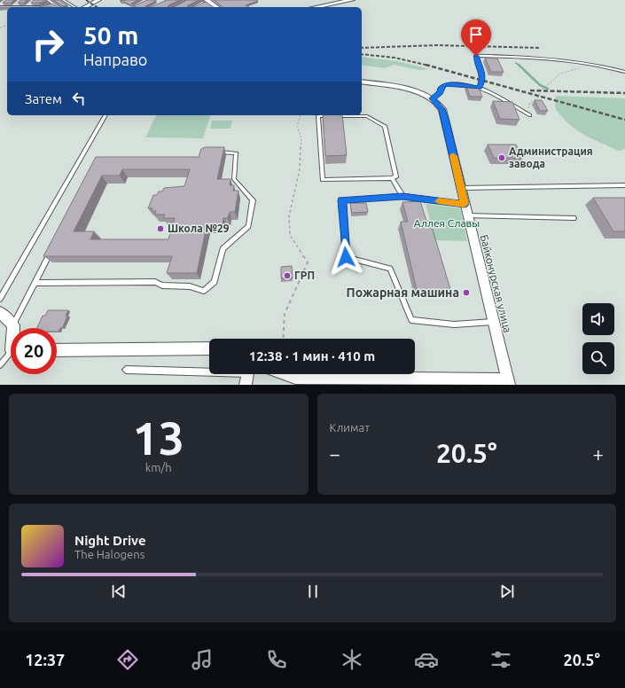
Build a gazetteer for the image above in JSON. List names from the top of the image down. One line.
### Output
{"streets":{"street":["Байконурская улица"]},"parks":["Аллея Славы"],"places":["Администрация завода","Школа №29","ГРП","Пожарная машина"],"page":{"turn":["50 m","Направо"],"then":"Затем","limit":"20","trip":"12:38 · 1 мин · 410 m","tile":[["13","km/h"],"Климат"],"heat":["−","20.5°","+"],"song":["Night Drive","The Halogens"],"tabs":["12:37","20.5°"]}}
